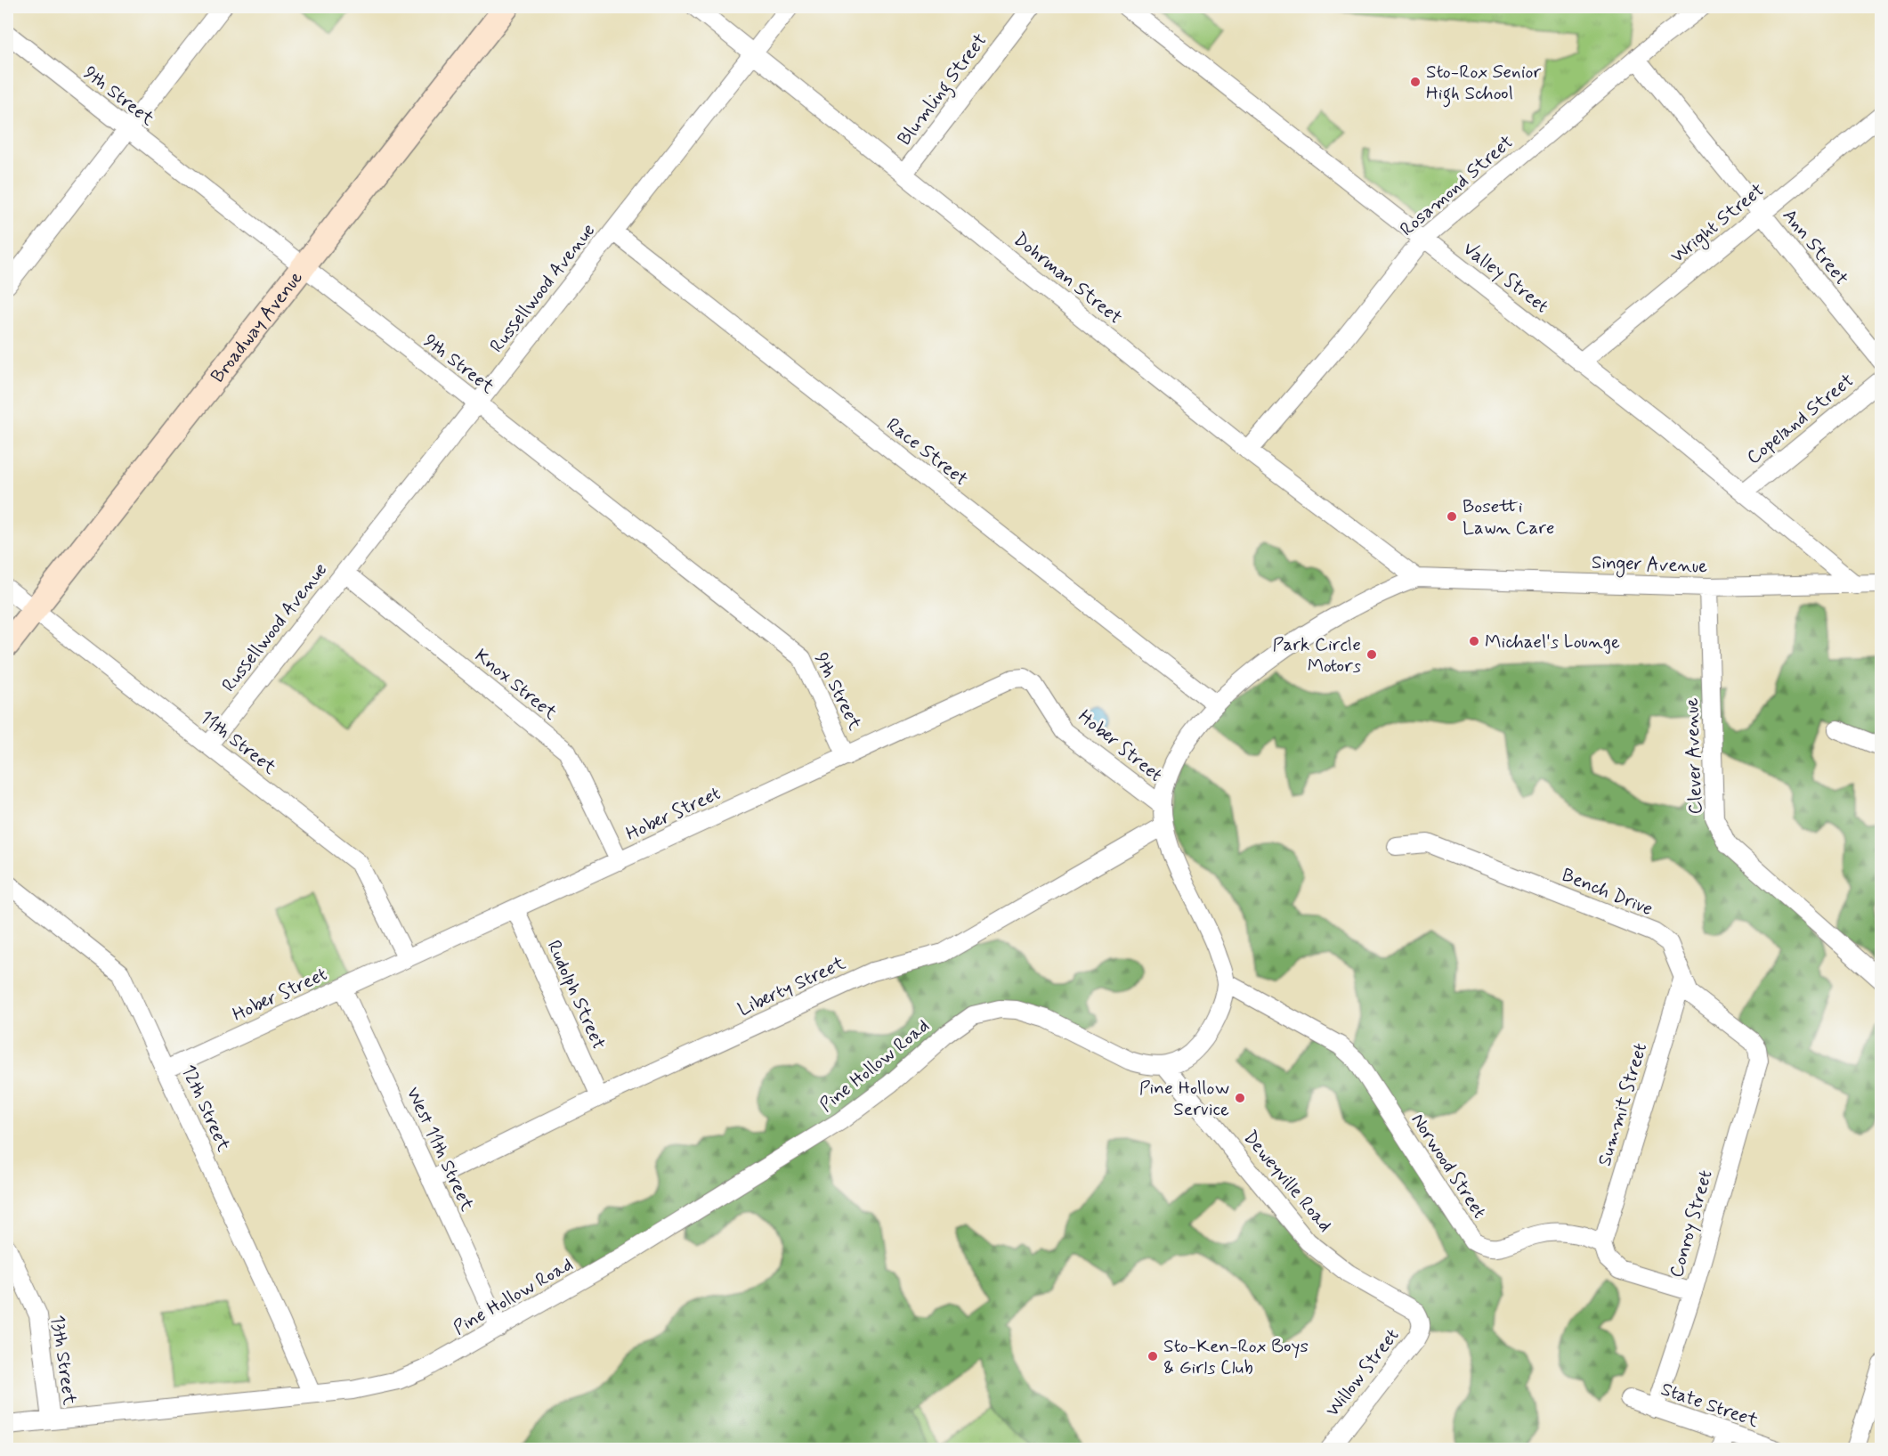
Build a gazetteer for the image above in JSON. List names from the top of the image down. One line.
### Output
{"streets":{"street":["Blumling Street","9th Street","Rosamond Street","Wright Street","Ann Street","Valley Street","Dohrman Street","Russellwood Avenue","Broadway Avenue","Copeland Street","Race Street","Singer Avenue","Knox Street","11th Street","Hober Street","Clever Avenue","Bench Drive","Liberty Street","Rudolph Street","Pine Hollow Road","Summit Street","12th Street","West 11th Street","Norwood Street","Deweyville Road","Conroy Street","13th Street","Willow Street","State Street"]},"crossings":[["Blumling Street","Dohrman Street"],["9th Street","Russellwood Avenue"],["9th Street","Broadway Avenue"],["9th Street","Hober Street"],["Rosamond Street","Ann Street"],["Rosamond Street","Valley Street"],["Rosamond Street","Dohrman Street"],["Wright Street","Ann Street"],["Wright Street","Valley Street"],["Valley Street","Copeland Street"],["Valley Street","Singer Avenue"],["Dohrman Street","Russellwood Avenue"],["Dohrman Street","Singer Avenue"],["Russellwood Avenue","Race Street"],["Russellwood Avenue","Knox Street"],["Russellwood Avenue","11th Street"],["Broadway Avenue","11th Street"],["Singer Avenue","Clever Avenue"],["Knox Street","Hober Street"],["11th Street","Hober Street"],["Hober Street","Rudolph Street"],["Hober Street","12th Street"],["Hober Street","West 11th Street"],["Bench Drive","Summit Street"],["Bench Drive","Conroy Street"],["Liberty Street","Rudolph Street"],["Liberty Street","West 11th Street"],["Pine Hollow Road","12th Street"],["Pine Hollow Road","West 11th Street"],["Pine Hollow Road","Deweyville Road"],["Pine Hollow Road","13th Street"],["Summit Street","Norwood Street"],["Deweyville Road","Willow Street"],["Conroy Street","State Street"]],"places":["Sto-Rox Senior High School","Bosetti Lawn Care","Michael's Lounge","Park Circle Motors","Pine Hollow Service","Sto-Ken-Rox Boys & Girls Club"]}
